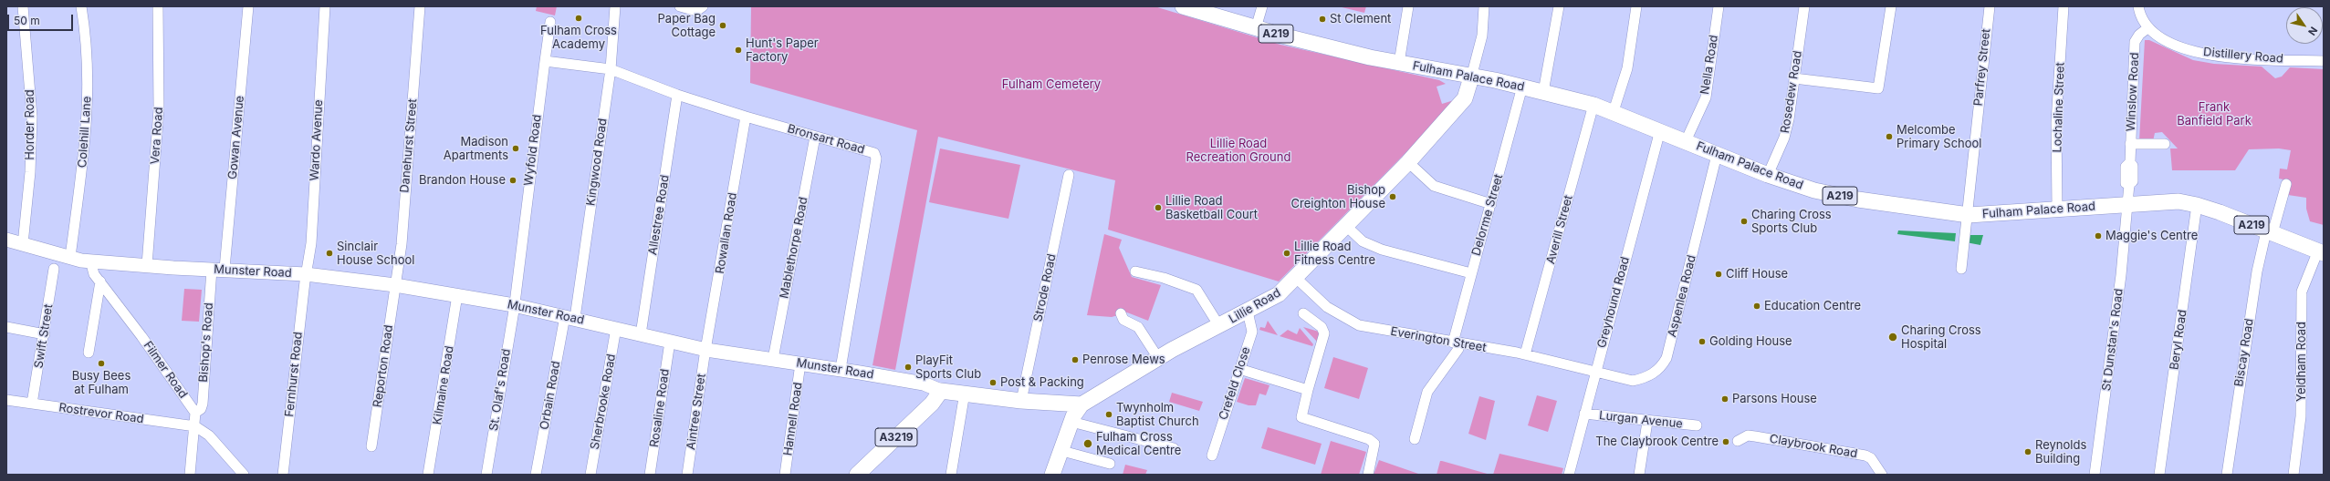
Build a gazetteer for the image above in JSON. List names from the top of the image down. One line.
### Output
{"streets":{"main road":["A219","Fulham Palace Road","Munster Road","Lillie Road","A3219"],"street":["Distillery Road","Nella Road","Parfrey Street","Rosedew Road","Winslow Road","Lochaline Street","Horder Road","Colehill Lane","Vera Road","Gowan Avenue","Bronsart Road","Wardo Avenue","Danehurst Street","Wyfold Road","Kingwood Road","Allestree Road","Delorme Street","Averill Street","Rowallan Road","Mablethorpe Road","Strode Road","Aspenlea Road","Greyhound Road","Swift Street","Everington Street","St Dunstan's Road","Beryl Road","Bishop's Road","Biscay Road","Yeldham Road","Reporton Road","Filmer Road","Fernhurst Road","Crefeld Close","Kilmaine Road","St. Olaf's Road","Orbain Road","Sherbrooke Road","Rosaline Road","Aintree Street","Rostrevor Road","Hannell Road","Lurgan Avenue","Claybrook Road"]},"crossings":[["Distillery Road","Winslow Road"],["Nella Road","Fulham Palace Road"],["Parfrey Street","Fulham Palace Road"],["Fulham Palace Road","Rosedew Road"],["Fulham Palace Road","Winslow Road"],["Fulham Palace Road","Lochaline Street"],["Fulham Palace Road","Delorme Street"],["Fulham Palace Road","Averill Street"],["Fulham Palace Road","Aspenlea Road"],["Fulham Palace Road","Greyhound Road"],["Fulham Palace Road","Lillie Road"],["Fulham Palace Road","St Dunstan's Road"],["Fulham Palace Road","Beryl Road"],["Fulham Palace Road","Biscay Road"],["Fulham Palace Road","Yeldham Road"],["Winslow Road","St Dunstan's Road"],["Horder Road","Munster Road"],["Colehill Lane","Munster Road"],["Vera Road","Munster Road"],["Gowan Avenue","Munster Road"],["Gowan Avenue","Bishop's Road"],["Bronsart Road","Kingwood Road"],["Bronsart Road","Allestree Road"],["Bronsart Road","Rowallan Road"],["Bronsart Road","Mablethorpe Road"],["Bronsart Road","Munster Road"],["Wardo Avenue","Munster Road"],["Wardo Avenue","Fernhurst Road"],["Danehurst Street","Munster Road"],["Danehurst Street","Reporton Road"],["Wyfold Road","Munster Road"],["Wyfold Road","St. Olaf's Road"],["Kingwood Road","Munster Road"],["Kingwood Road","Orbain Road"],["Allestree Road","Munster Road"],["Delorme Street","Everington Street"],["Averill Street","Everington Street"],["Rowallan Road","Munster Road"],["Rowallan Road","Aintree Street"],["Mablethorpe Road","Munster Road"],["Munster Road","Strode Road"],["Munster Road","Lillie Road"],["Munster Road","Bishop's Road"],["Munster Road","Reporton Road"],["Munster Road","Filmer Road"],["Munster Road","Fernhurst Road"],["Munster Road","Kilmaine Road"],["Munster Road","St. Olaf's Road"],["Munster Road","Orbain Road"],["Munster Road","Sherbrooke Road"],["Munster Road","Rosaline Road"],["Munster Road","Aintree Street"],["Munster Road","Hannell Road"],["Munster Road","A3219"],["Aspenlea Road","Greyhound Road"],["Aspenlea Road","Everington Street"],["Greyhound Road","Everington Street"],["Greyhound Road","Lurgan Avenue"],["Lillie Road","Everington Street"],["Lillie Road","Crefeld Close"],["Swift Street","Rostrevor Road"],["Bishop's Road","Filmer Road"]],"parks":["Fulham Cemetery","Frank Banfield Park","Lillie Road Recreation Ground"],"places":["Fulham Cross Academy","St Clement","Paper Bag Cottage","Hunt's Paper Factory","Melcombe Primary School","Madison Apartments","Brandon House","Bishop Creighton House","Lillie Road Basketball Court","Charing Cross Sports Club","Maggie's Centre","Sinclair House School","Lillie Road Fitness Centre","Cliff House","Education Centre","Charing Cross Hospital","Golding House","Penrose Mews","Busy Bees at Fulham","PlayFit Sports Club","Post & Packing","Parsons House","Twynholm Baptist Church","The Claybrook Centre","Fulham Cross Medical Centre","Reynolds Building"],"scale_bar":"50 m","north":"bottom right"}
